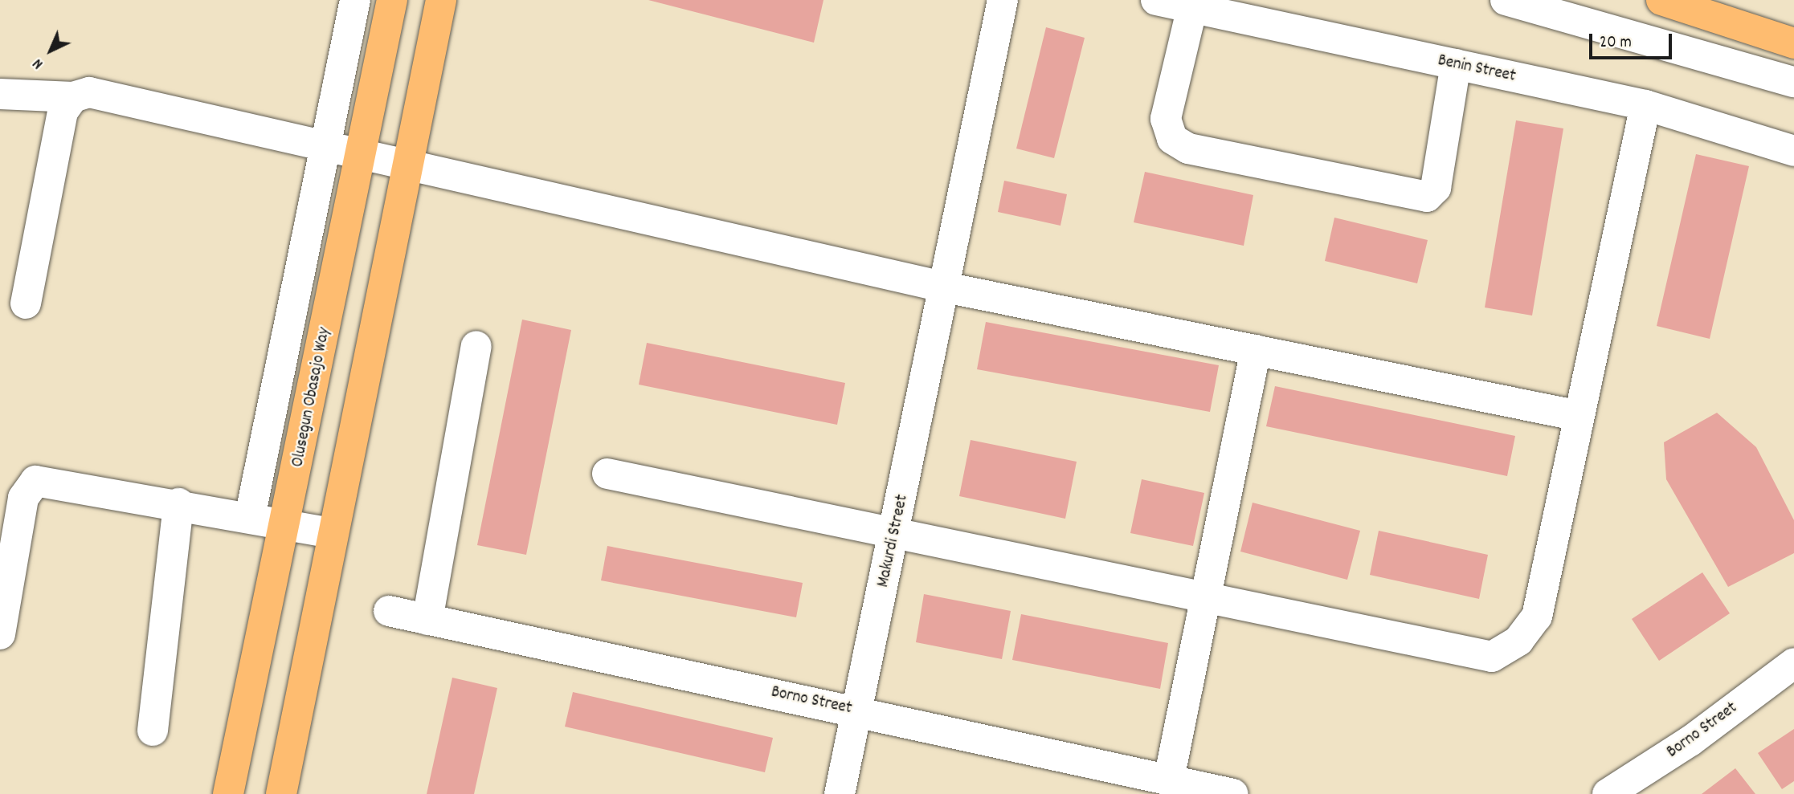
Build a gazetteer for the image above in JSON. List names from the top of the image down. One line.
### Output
{"streets":{"main road":["Olusegun Obasajo Way"],"street":["Benin Street","Makurdi Street","Borno Street"]},"crossings":[["Makurdi Street","Borno Street"]],"scale_bar":"20 m","north":"bottom left"}
